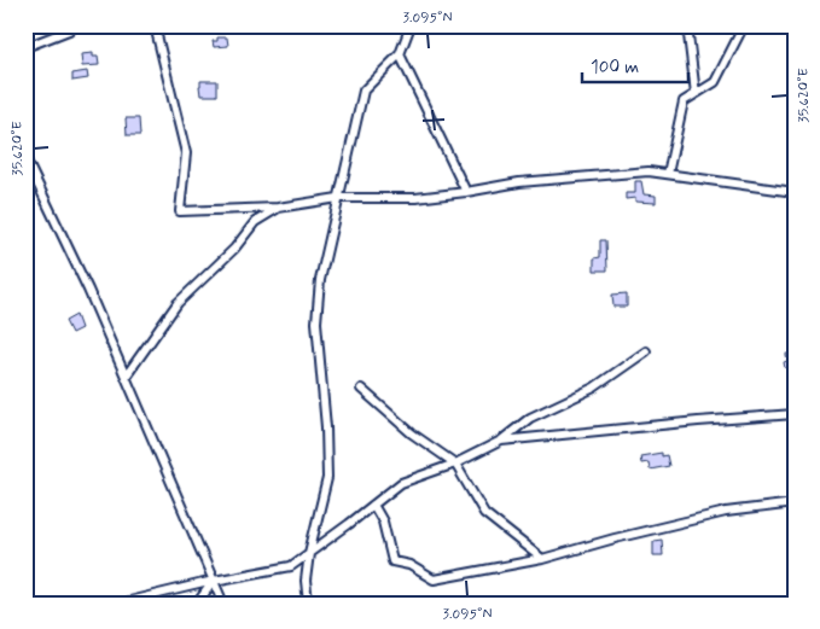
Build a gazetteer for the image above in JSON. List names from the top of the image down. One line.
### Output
{"scale_bar":"100 m","coordinates":["3.095°N","35.620°E"]}
